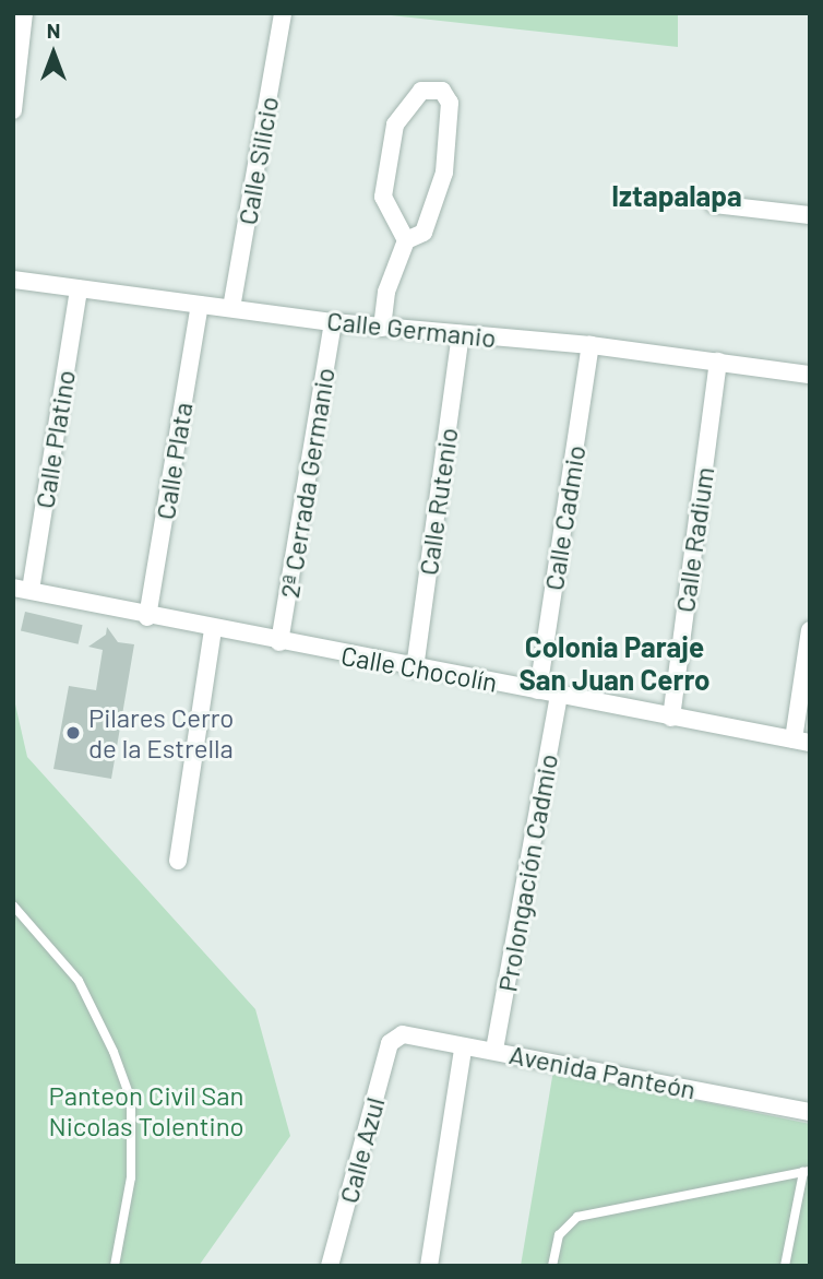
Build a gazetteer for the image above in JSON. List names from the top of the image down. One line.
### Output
{"streets":{"street":["Calle Silicio","Calle Germanio","Calle Platino","Calle Plata","2ª Cerrada Germanio","Calle Rutenio","Calle Cadmio","Calle Radium","Calle Chocolín","Prolongación Cadmio","Avenida Panteón","Calle Azul"]},"crossings":[["Calle Silicio","Calle Germanio"],["Calle Germanio","Calle Platino"],["Calle Germanio","Calle Plata"],["Calle Germanio","2ª Cerrada Germanio"],["Calle Germanio","Calle Rutenio"],["Calle Germanio","Calle Cadmio"],["Calle Germanio","Calle Radium"],["Calle Platino","Calle Chocolín"],["Calle Plata","Calle Chocolín"],["2ª Cerrada Germanio","Calle Chocolín"],["Calle Rutenio","Calle Chocolín"],["Calle Cadmio","Calle Chocolín"],["Calle Radium","Calle Chocolín"],["Calle Chocolín","Prolongación Cadmio"],["Prolongación Cadmio","Avenida Panteón"],["Avenida Panteón","Calle Azul"]],"districts":["Iztapalapa","Colonia Paraje San Juan Cerro"],"parks":["Panteon Civil San Nicolas Tolentino"],"places":["Pilares Cerro de la Estrella"],"north":"top"}
